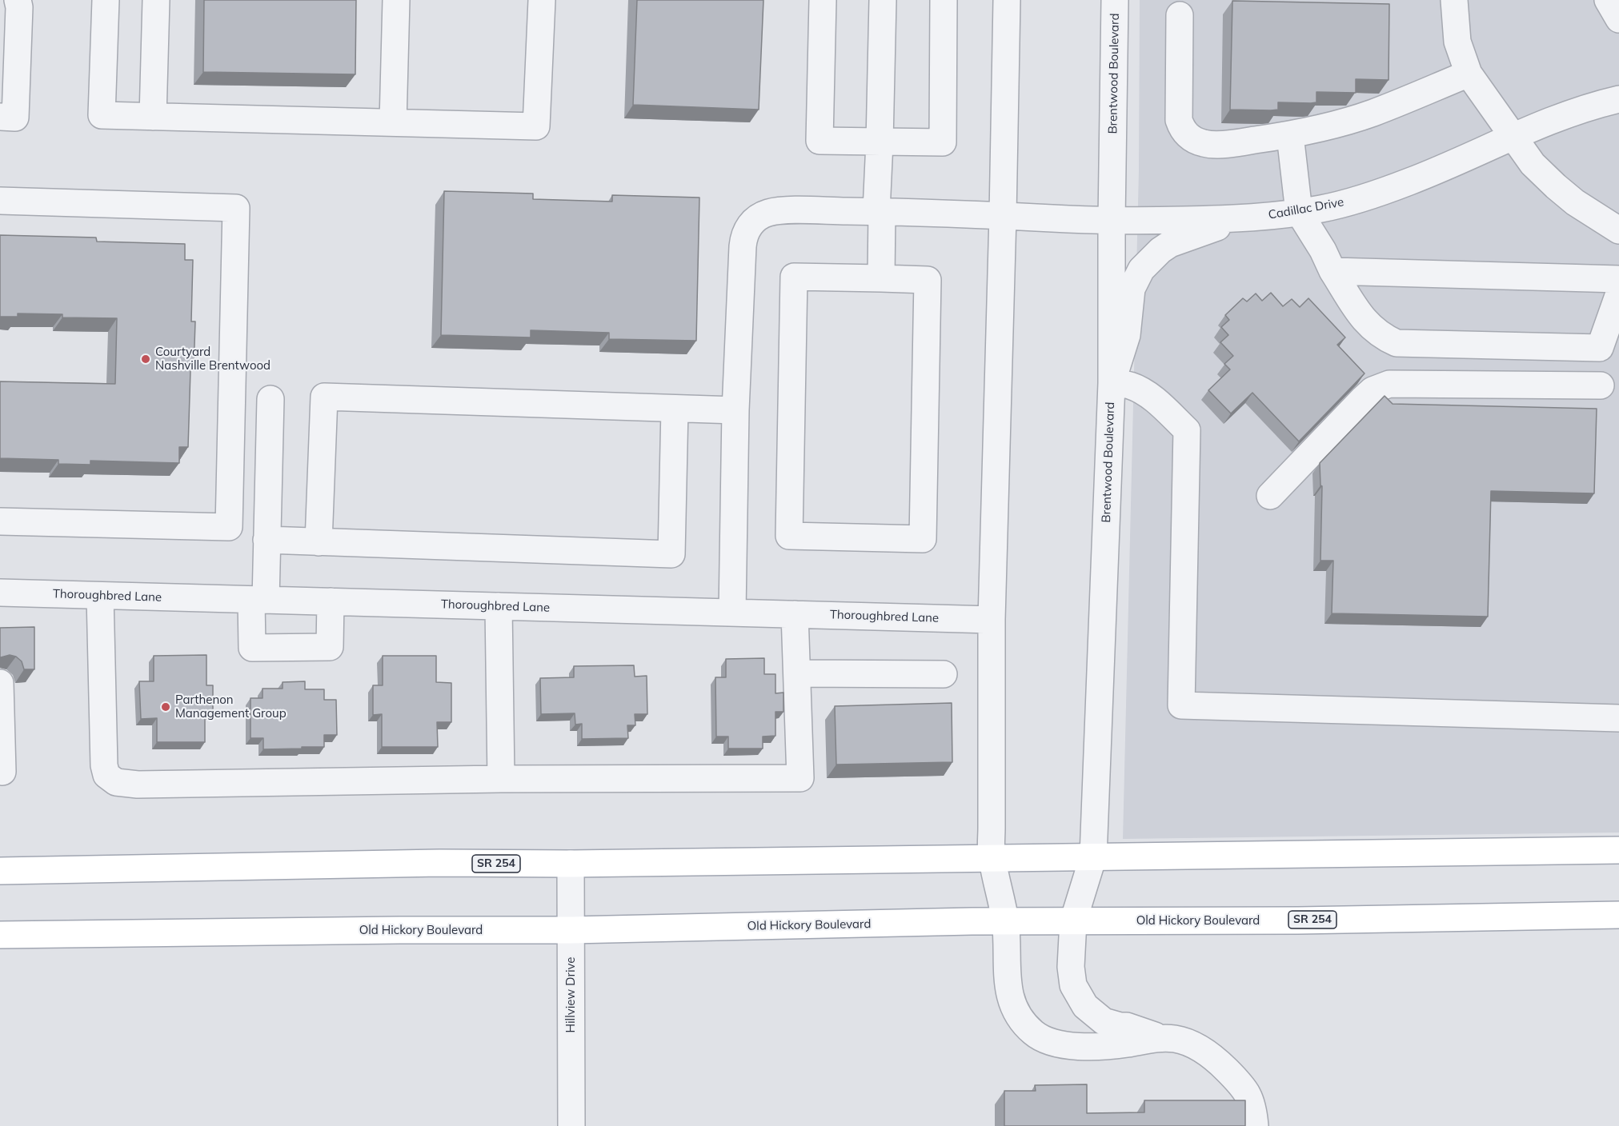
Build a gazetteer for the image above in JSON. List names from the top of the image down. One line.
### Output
{"streets":{"main road":["SR 254","Old Hickory Boulevard"],"street":["Brentwood Boulevard","Cadillac Drive","Thoroughbred Lane","Hillview Drive"]},"crossings":[["Brentwood Boulevard","Cadillac Drive"],["Brentwood Boulevard","SR 254"],["Brentwood Boulevard","Old Hickory Boulevard"],["Cadillac Drive","Thoroughbred Lane"],["SR 254","Hillview Drive"],["Old Hickory Boulevard","Hillview Drive"]],"places":["Courtyard Nashville Brentwood","Parthenon Management Group"]}
